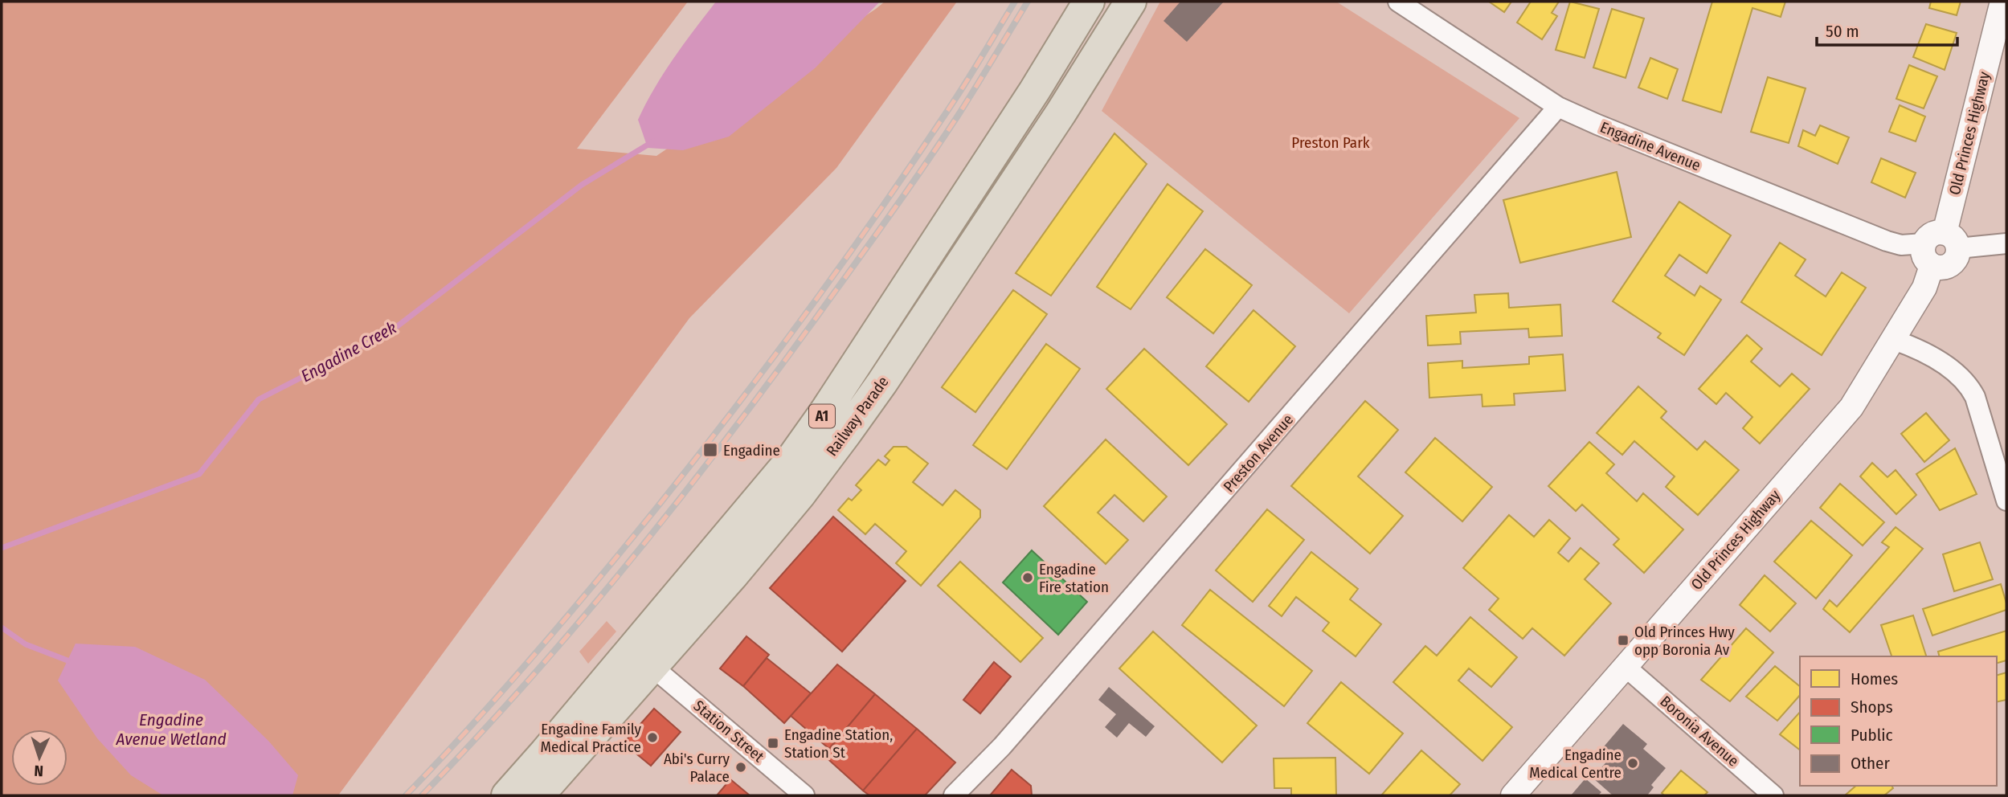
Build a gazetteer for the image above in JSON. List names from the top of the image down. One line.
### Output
{"streets":{"highway":["A1","Railway Parade"],"street":["Old Princes Highway","Engadine Avenue","Preston Avenue","Station Street","Boronia Avenue"]},"crossings":[["Old Princes Highway","Engadine Avenue"],["Old Princes Highway","Boronia Avenue"],["Engadine Avenue","Preston Avenue"],["Railway Parade","Station Street"]],"water":["Engadine Creek","Engadine Avenue Wetland"],"parks":["Preston Park"],"places":{"transit":["Engadine","Old Princes Hwy opp Boronia Av","Engadine Station, Station St"],"other":["Engadine Fire station","Engadine Family Medical Practice","Engadine Medical Centre","Abi's Curry Palace"]},"legend":["Homes","Shops","Public","Other"],"scale_bar":"50 m","north":"bottom"}
